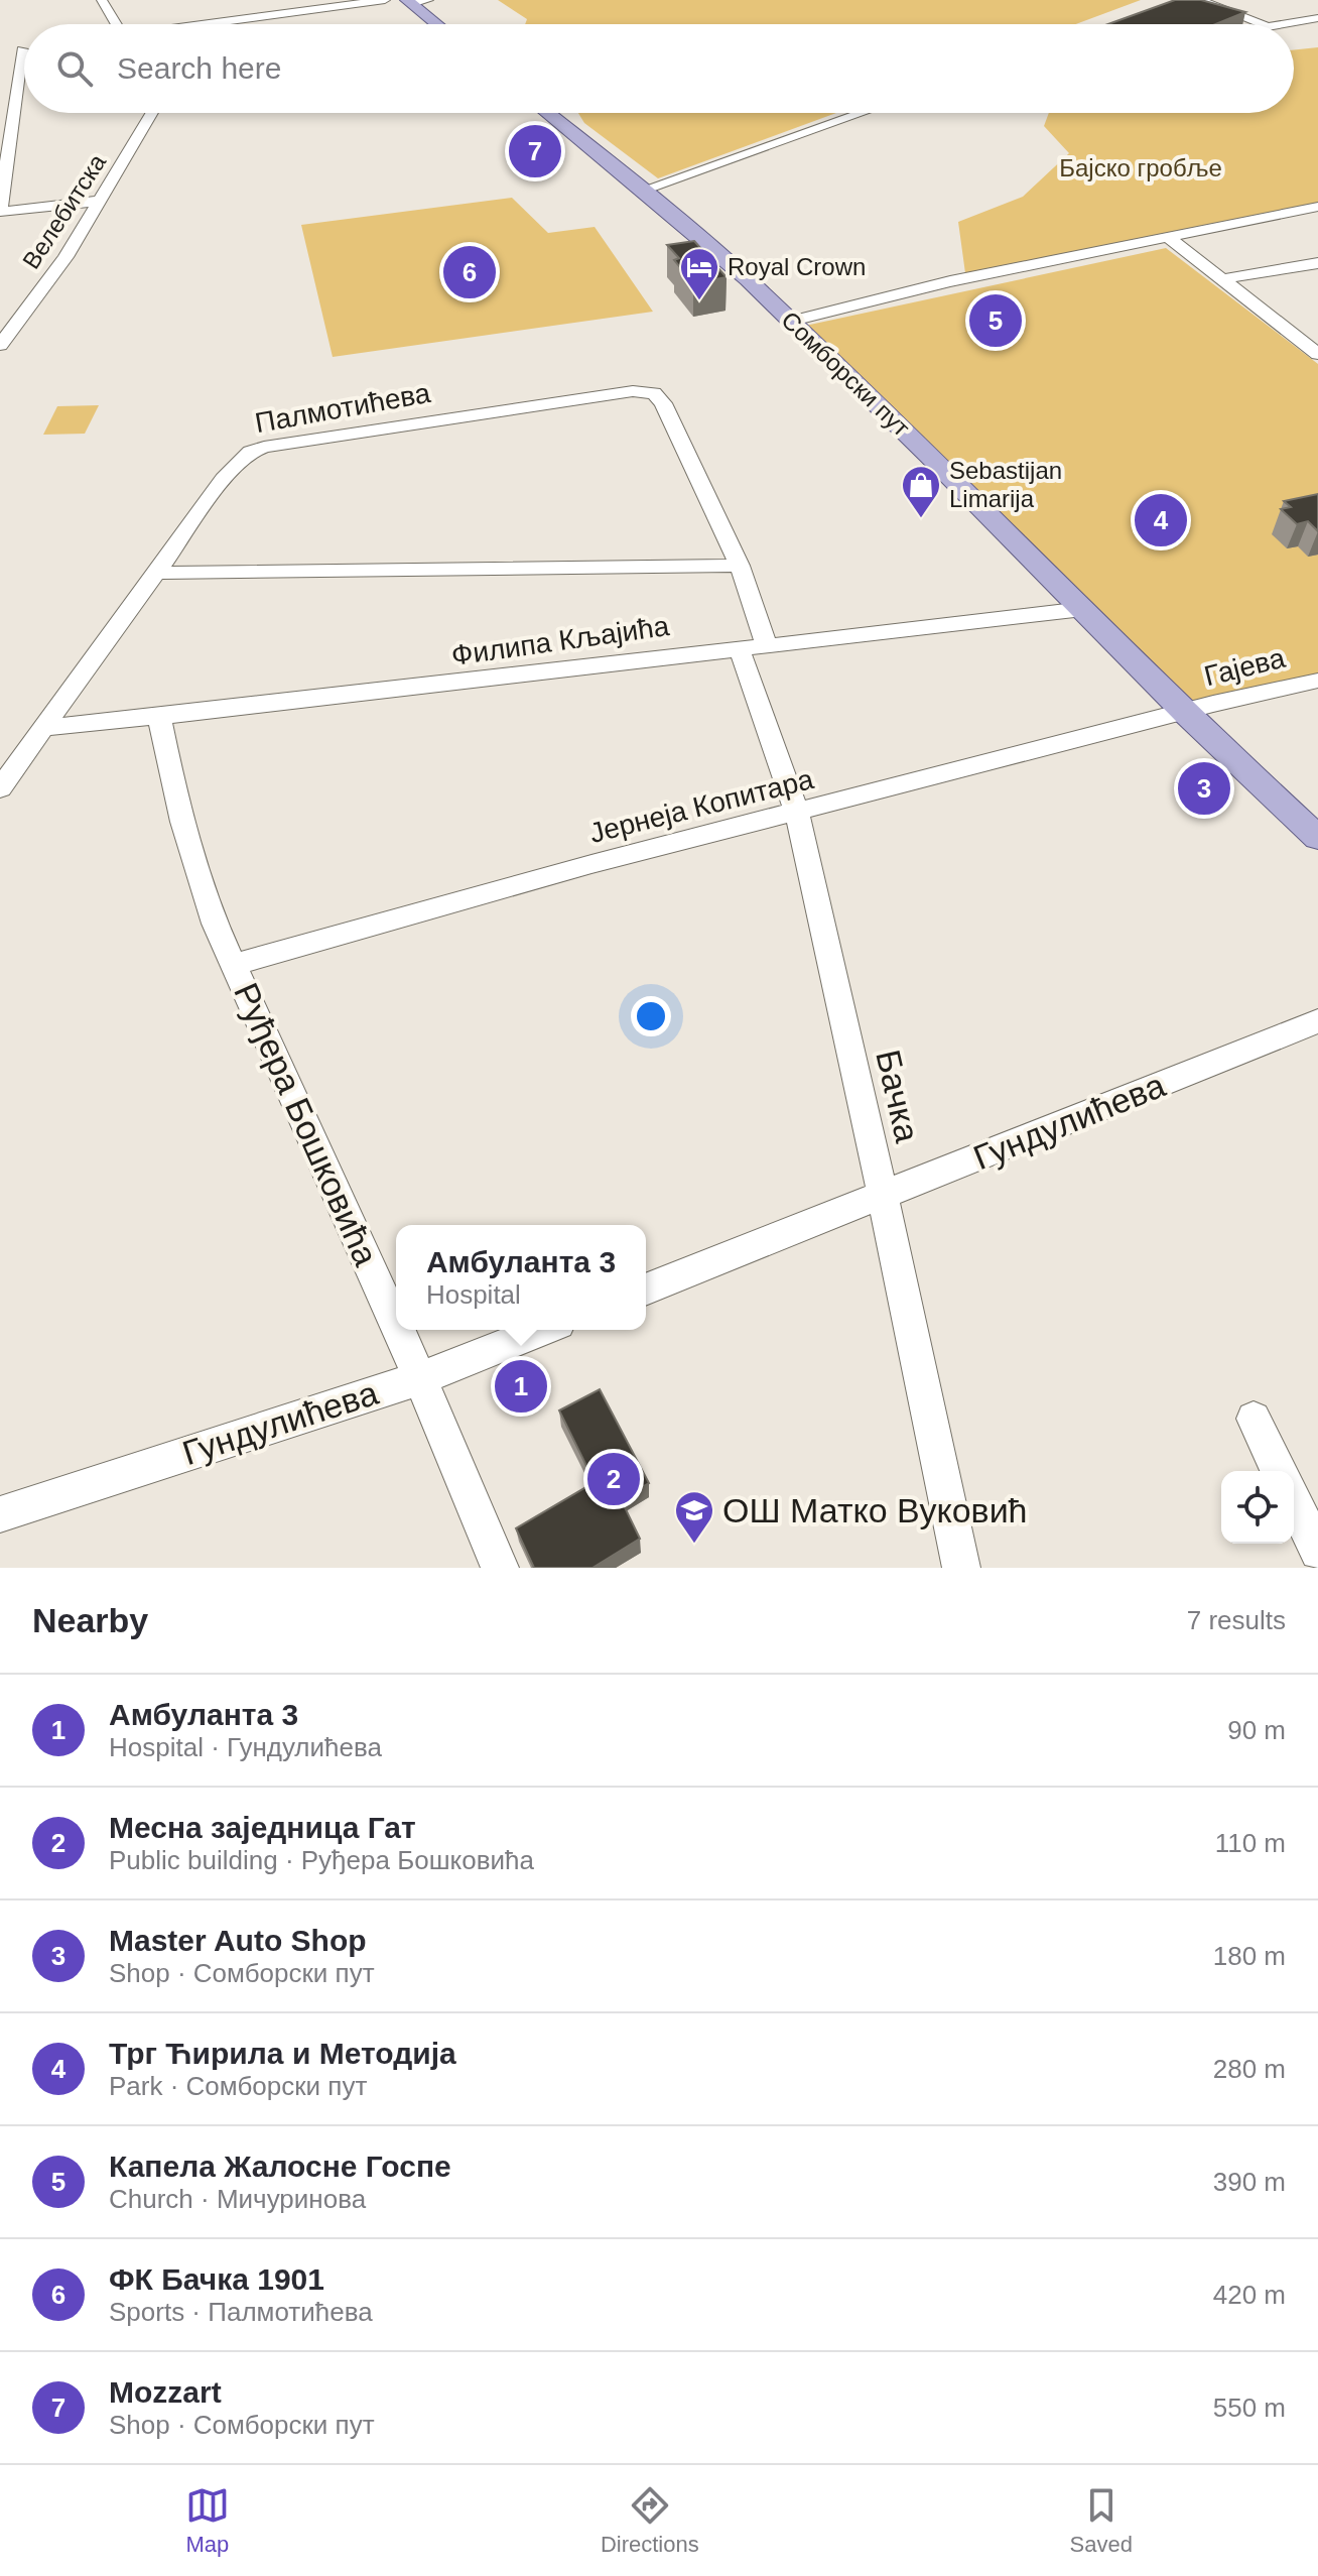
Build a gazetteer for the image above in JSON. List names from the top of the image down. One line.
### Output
{"streets":{"main road":["Сомборски пут"],"street":["Велебитска","Палмотићева","Филипа Кљајића","Гајева","Јернеја Копитара","Бачка","Гундулићева","Руђера Бошковића"]},"crossings":[["Сомборски пут","Филипа Кљајића"],["Сомборски пут","Гајева"],["Сомборски пут","Јернеја Копитара"],["Палмотићева","Филипа Кљајића"],["Палмотићева","Бачка"],["Филипа Кљајића","Бачка"],["Филипа Кљајића","Руђера Бошковића"],["Гајева","Јернеја Копитара"],["Јернеја Копитара","Бачка"],["Јернеја Копитара","Руђера Бошковића"],["Бачка","Гундулићева"],["Гундулићева","Руђера Бошковића"]],"parks":["Бајско гробље"],"places":{"hotel":["Royal Crown"],"shop":["Sebastijan Limarija"],"school or university":["ОШ Матко Вуковић"]},"page":{"search":"Search here","pins":["7","6","5","4","3","1","2"],"popup":["Амбуланта 3","Hospital"],"heading":["Nearby","7 results"],"list":[{"mark":"1","name":"Амбуланта 3","note":"Hospital · Гундулићева","value":"90 m"},{"mark":"2","name":"Месна заједница Гат","note":"Public building · Руђера Бошковића","value":"110 m"},{"mark":"3","name":"Master Auto Shop","note":"Shop · Сомборски пут","value":"180 m"},{"mark":"4","name":"Трг Ћирила и Методија","note":"Park · Сомборски пут","value":"280 m"},{"mark":"5","name":"Капела Жалосне Госпе","note":"Church · Мичуринова","value":"390 m"},{"mark":"6","name":"ФК Бачка 1901","note":"Sports · Палмотићева","value":"420 m"},{"mark":"7","name":"Mozzart","note":"Shop · Сомборски пут","value":"550 m"}],"nav":["Map","Directions","Saved"]}}
